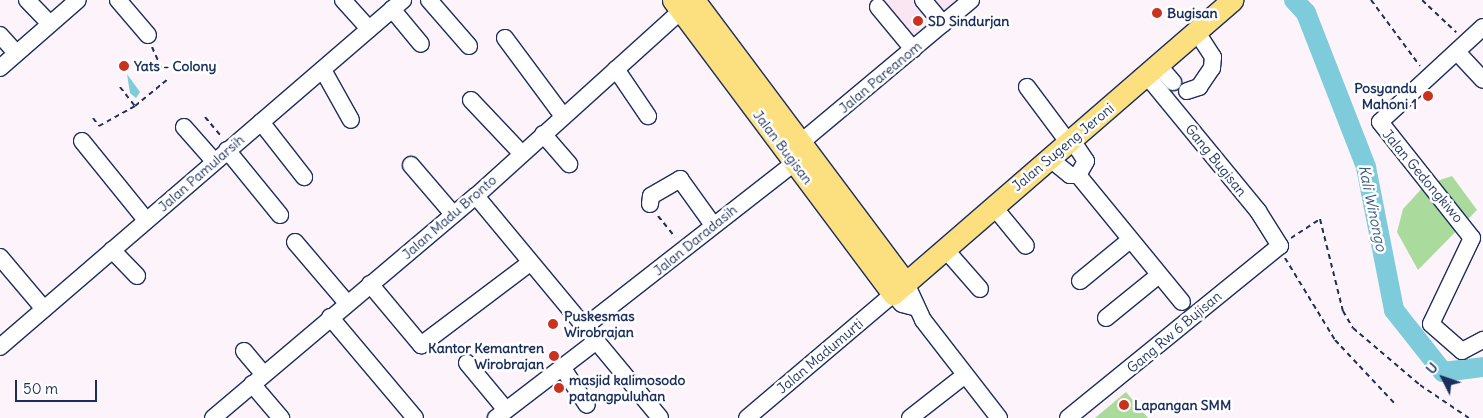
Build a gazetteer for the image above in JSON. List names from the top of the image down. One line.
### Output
{"streets":{"main road":["Jalan Bugisan","Jalan Sugeng Jeroni"],"street":["Jalan Pareanom","Gang Bugisan","Jalan Pamularsih","Jalan Gedongkiwo","Jalan Madu Bronto","Jalan Daradasih","Gang Rw 6 Bujisan","Jalan Madumurti"]},"crossings":[["Jalan Pareanom","Jalan Bugisan"],["Jalan Pareanom","Jalan Daradasih"],["Jalan Bugisan","Jalan Sugeng Jeroni"],["Jalan Bugisan","Jalan Madu Bronto"],["Jalan Bugisan","Jalan Daradasih"],["Jalan Bugisan","Jalan Madumurti"],["Jalan Sugeng Jeroni","Gang Bugisan"],["Jalan Sugeng Jeroni","Jalan Madumurti"],["Gang Bugisan","Gang Rw 6 Bujisan"]],"water":["Kali Winongo"],"places":["Bugisan","SD Sindurjan","Yats - Colony","Posyandu Mahoni 1","Puskesmas Wirobrajan","Kantor Kemantren Wirobrajan","masjid kalimosodo patangpuluhan","Lapangan SMM"],"scale_bar":"50 m","north":"top left"}
